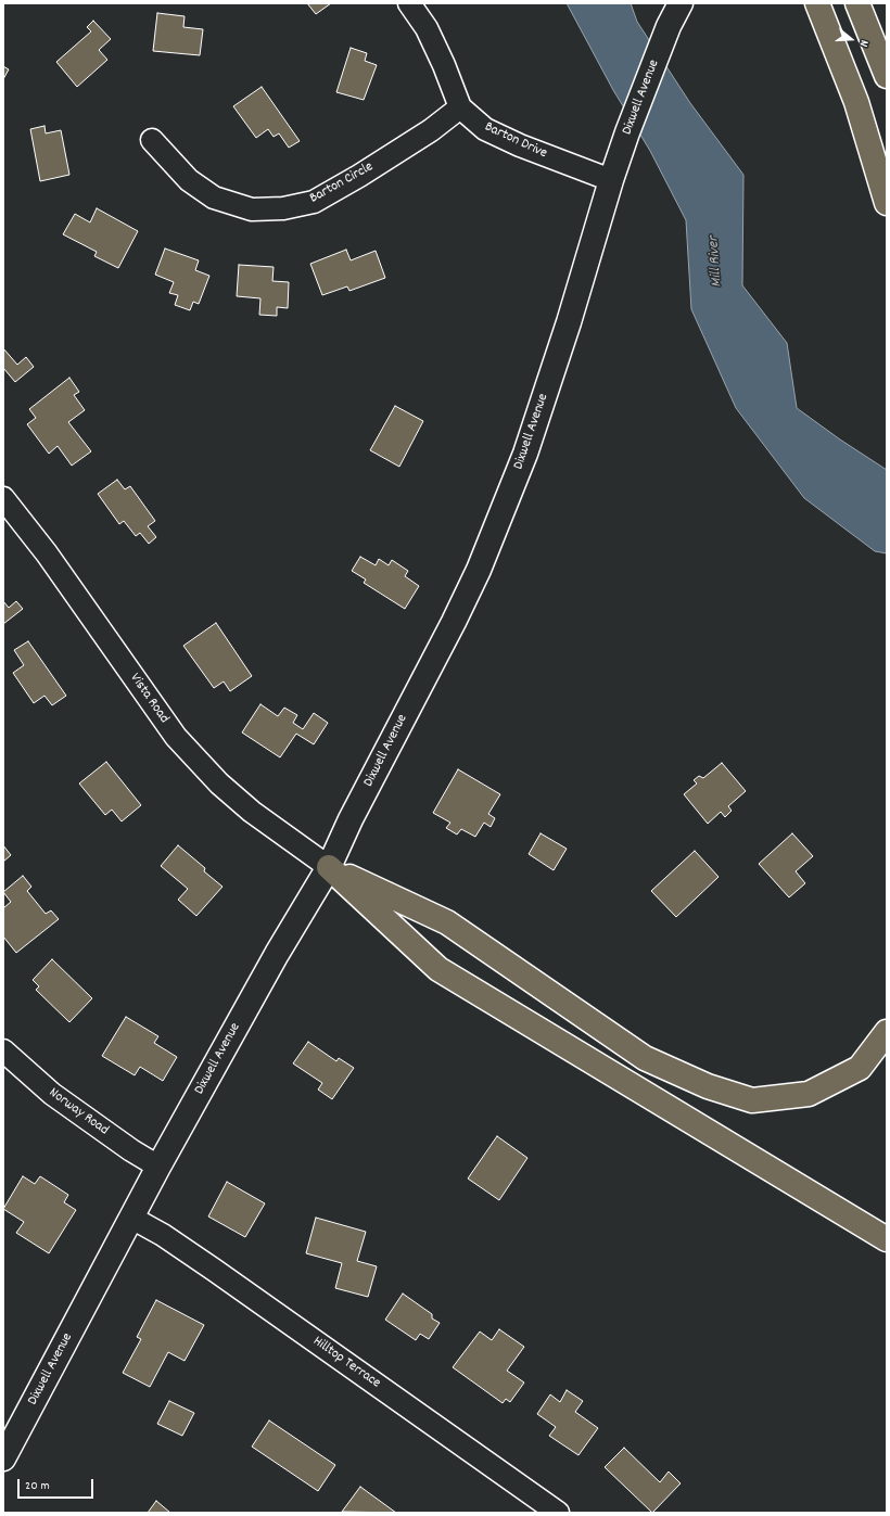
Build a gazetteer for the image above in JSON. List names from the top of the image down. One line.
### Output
{"streets":{"main road":["Dixwell Avenue"],"street":["Barton Drive","Barton Circle","Vista Road","Norway Road","Hilltop Terrace"]},"crossings":[["Dixwell Avenue","Barton Drive"],["Dixwell Avenue","Vista Road"],["Dixwell Avenue","Norway Road"],["Dixwell Avenue","Hilltop Terrace"],["Barton Drive","Barton Circle"]],"water":["Mill River"],"scale_bar":"20 m","north":"right"}
